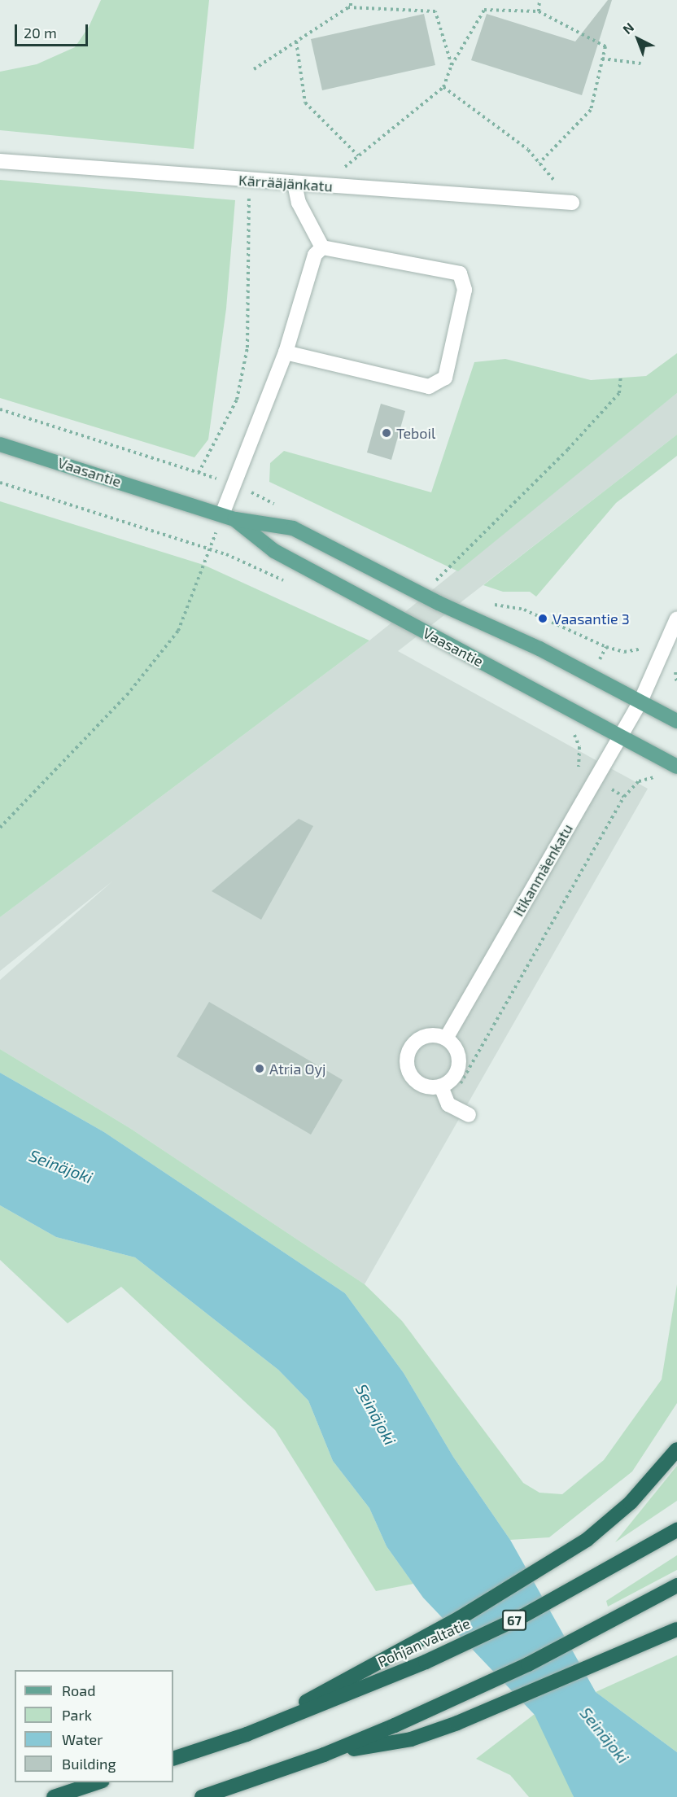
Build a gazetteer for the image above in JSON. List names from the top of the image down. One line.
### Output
{"streets":{"highway":["67","Pohjan valtatie"],"main road":["Vaasantie"],"street":["Kärrääjänkatu","Itikanmäenkatu"]},"crossings":[["Vaasantie","Itikanmäenkatu"]],"water":["Seinäjoki"],"places":["Teboil","Vaasantie 3","Atria Oyj"],"legend":["Road","Park","Water","Building"],"scale_bar":"20 m","north":"top left"}
